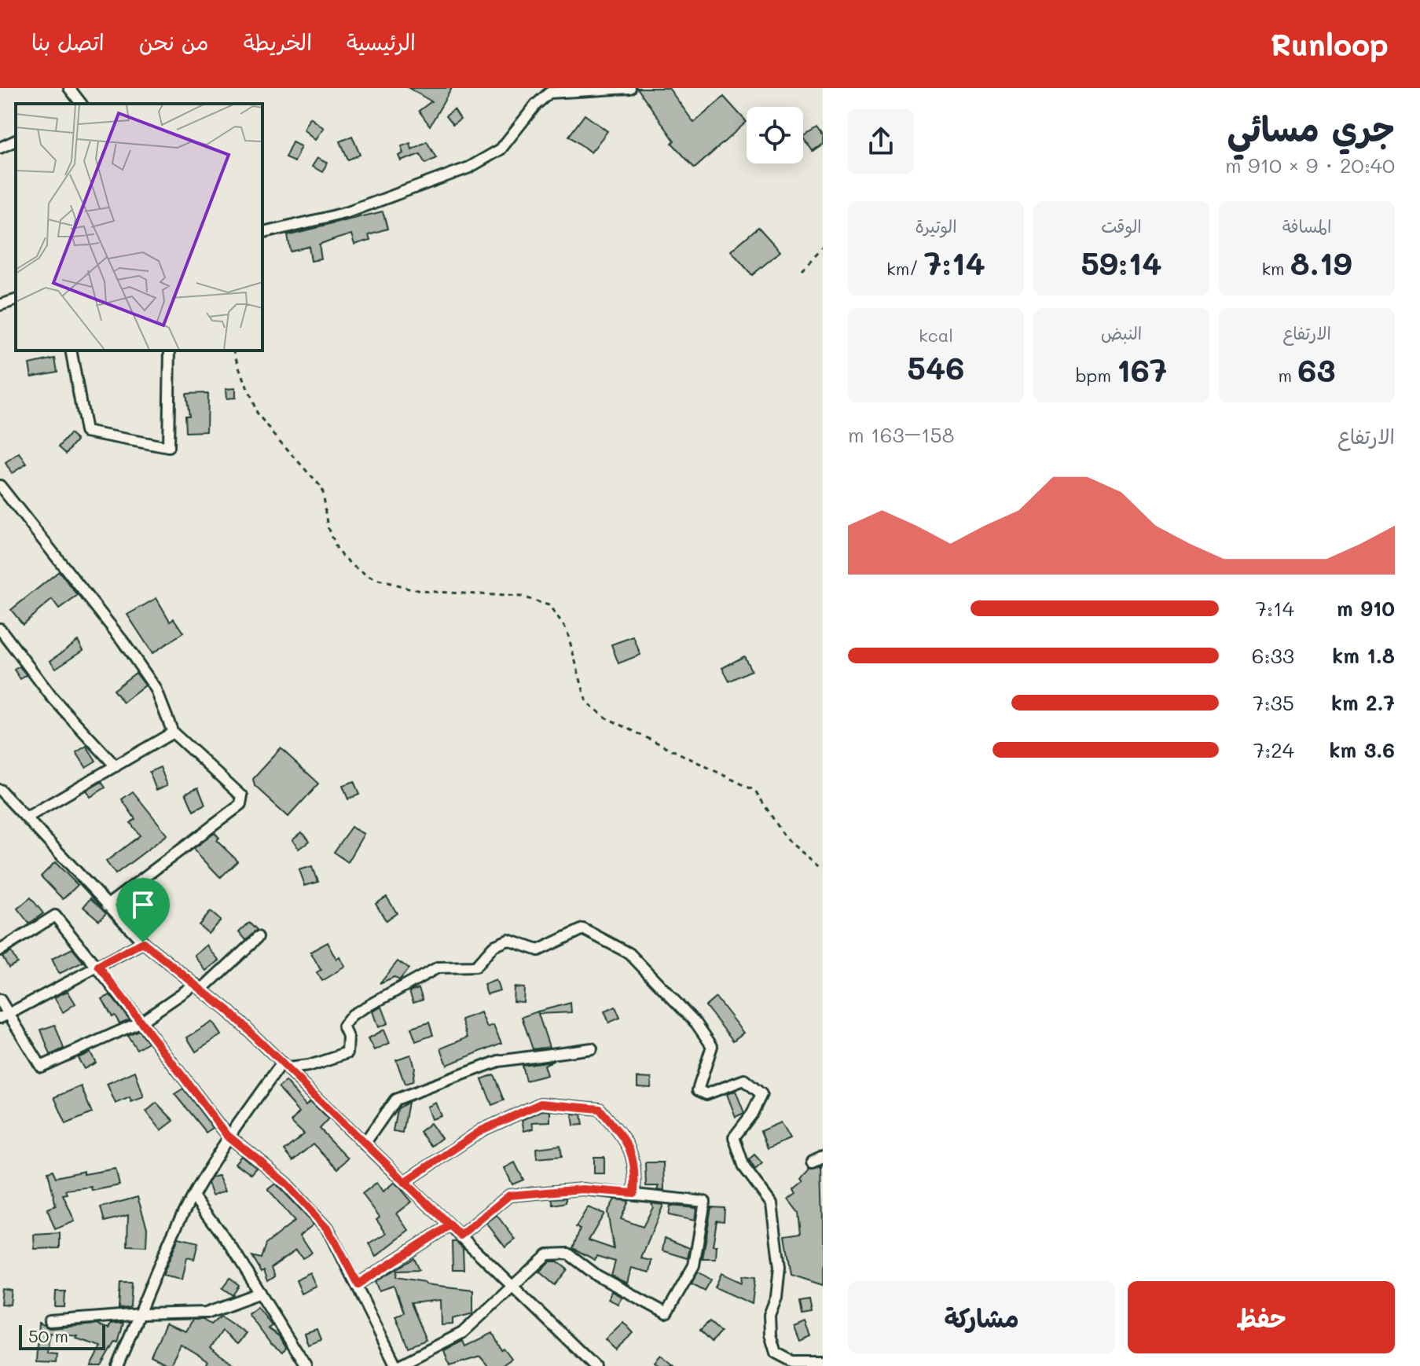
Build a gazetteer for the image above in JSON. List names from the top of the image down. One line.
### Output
{"scale_bar":"50 m","page":{"header":"Runloop","nav":["الرئيسية","الخريطة","من نحن","اتصل بنا"],"heading":["جري مسائي","20:40 · 9 × 910 m"],"stats":[["المسافة","8.19 km"],["الوقت","59:14"],["الوتيرة","7:14 /km"],["الارتفاع","63 m"],["النبض","167 bpm"],["kcal","546"]],"chart":["الارتفاع","158–163 m"],"list":[{"name":"910 m","note":"7:14"},{"name":"1.8 km","note":"6:33"},{"name":"2.7 km","note":"7:35"},{"name":"3.6 km","note":"7:24"}],"buttons":["حفظ","مشاركة"],"scale":"50 m"}}
